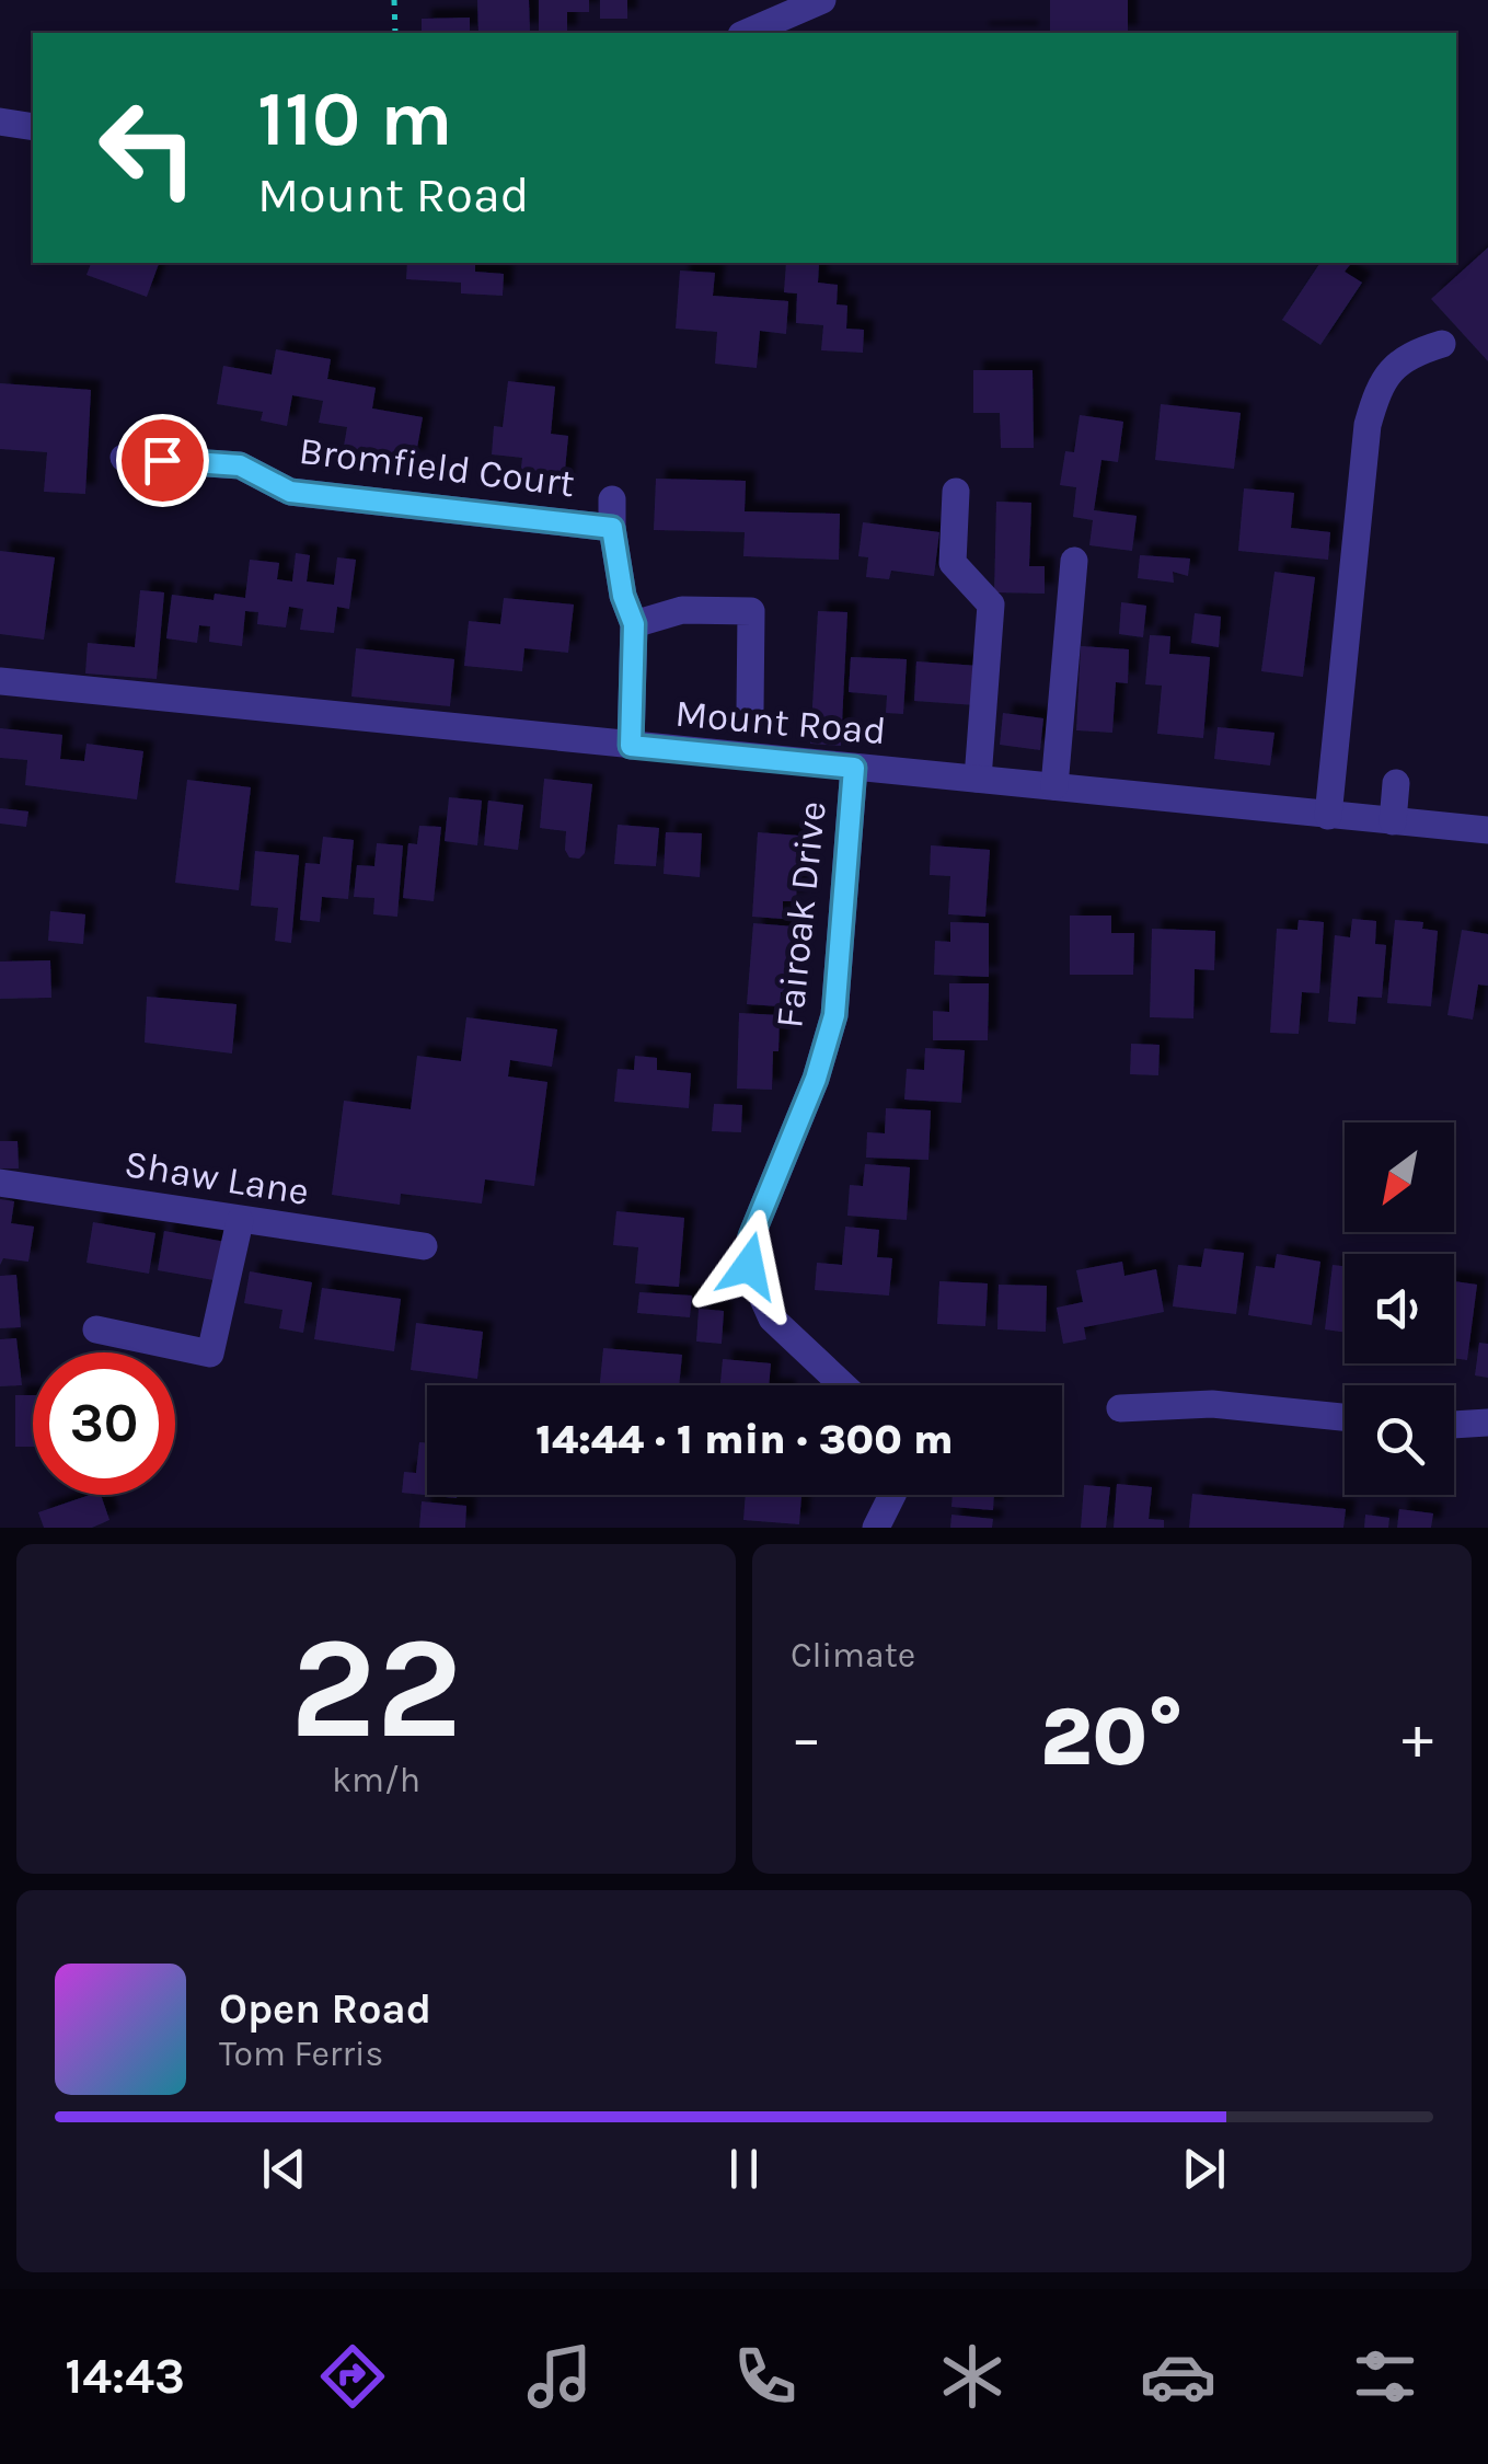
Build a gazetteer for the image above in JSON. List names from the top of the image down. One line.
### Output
{"streets":{"street":["Bromfield Court","Mount Road","Fairoak Drive","Shaw Lane"]},"crossings":[["Mount Road","Fairoak Drive"]],"north":"bottom left","page":{"turn":["110 m","Mount Road"],"limit":"30","trip":"14:44 · 1 min · 300 m","tile":[["22","km/h"],"Climate"],"heat":["−","20°","+"],"song":["Open Road","Tom Ferris"],"tabs":"14:43"}}
